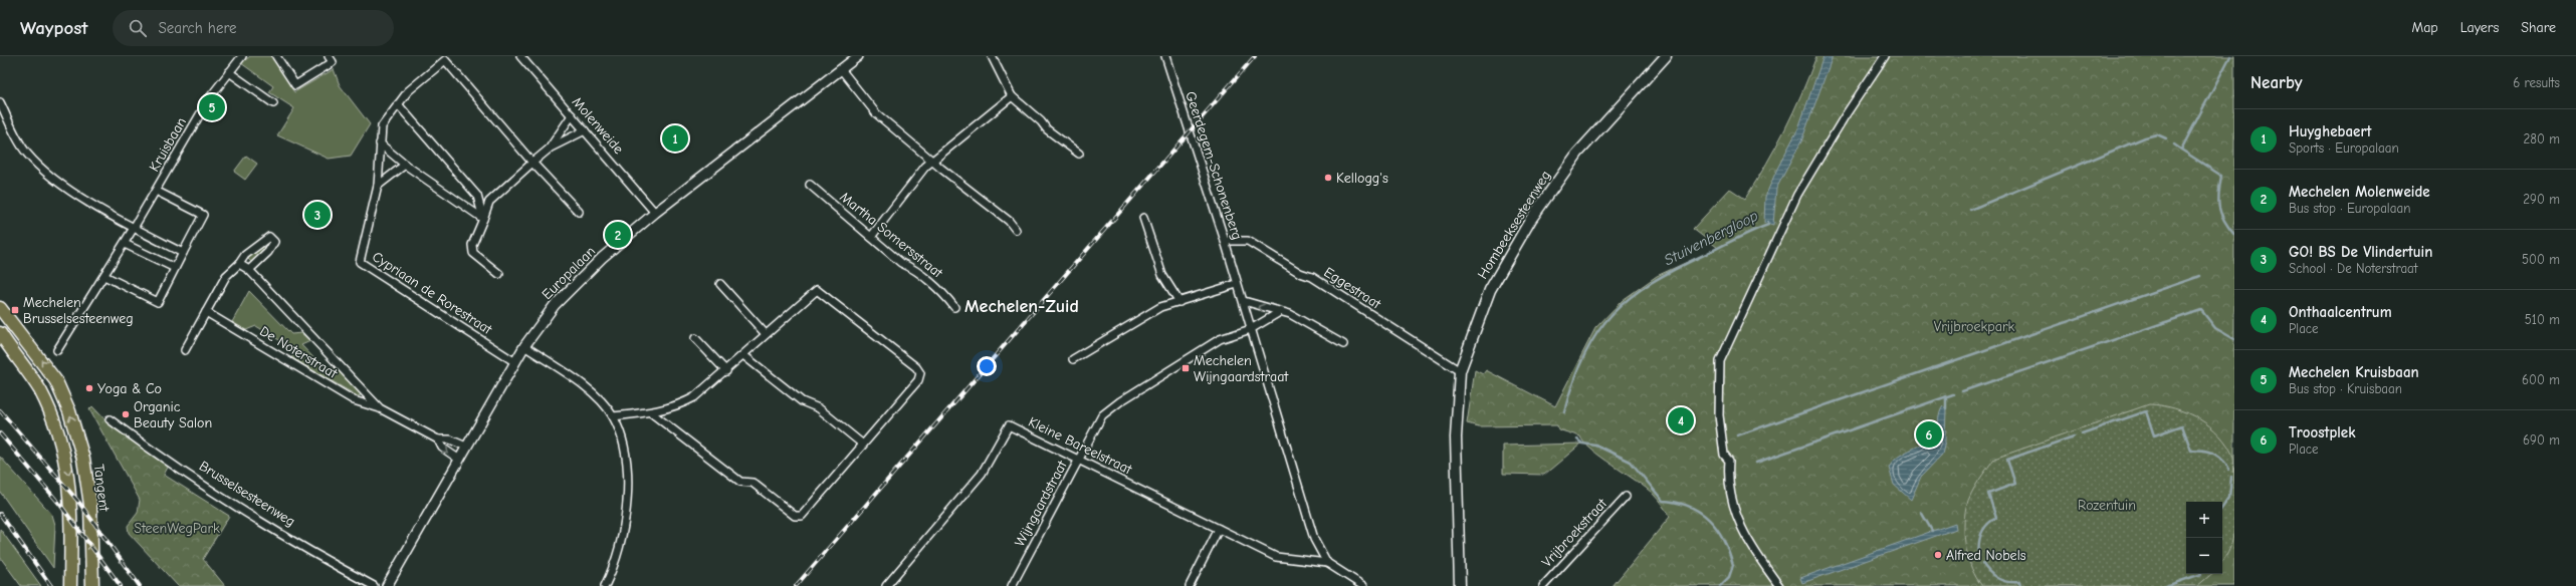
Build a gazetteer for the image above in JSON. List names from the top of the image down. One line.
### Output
{"streets":{"highway":["Tangent"],"main road":["Hombeeksesteenweg"],"street":["Molenweide","Kruisbaan","Geerdegem-Schonenberg","Martha Somersstraat","Europalaan","Eggestraat","Cypriaan de Rorestraat","De Noterstraat","Kleine Bareelstraat","Brusselsesteenweg","Wijngaardstraat","Vrijbroekstraat"]},"crossings":[["Molenweide","Europalaan"],["Geerdegem-Schonenberg","Eggestraat"],["Geerdegem-Schonenberg","Kleine Bareelstraat"],["Geerdegem-Schonenberg","Wijngaardstraat"],["Hombeeksesteenweg","Eggestraat"],["Europalaan","Cypriaan de Rorestraat"],["Europalaan","De Noterstraat"],["Kleine Bareelstraat","Wijngaardstraat"]],"districts":["Mechelen-Zuid"],"water":["Stuivenbergloop"],"parks":["Vrijbroekpark","Rozentuin","SteenWegPark"],"places":{"other":["Kellogg's","Yoga & Co","Organic Beauty Salon","Alfred Nobels"],"transit":["Mechelen Brusselsesteenweg","Mechelen Wijngaardstraat"]},"page":{"header":"Waypost","search":"Search here","nav":["Map","Layers","Share"],"heading":["Nearby","6 results"],"pins":["5","1","3","2","4","6"],"list":[{"mark":"1","name":"Huyghebaert","note":"Sports · Europalaan","value":"280 m"},{"mark":"2","name":"Mechelen Molenweide","note":"Bus stop · Europalaan","value":"290 m"},{"mark":"3","name":"GO! BS De Vlindertuin","note":"School · De Noterstraat","value":"500 m"},{"mark":"4","name":"Onthaalcentrum","note":"Place","value":"510 m"},{"mark":"5","name":"Mechelen Kruisbaan","note":"Bus stop · Kruisbaan","value":"600 m"},{"mark":"6","name":"Troostplek","note":"Place","value":"690 m"}],"map_buttons":["+","−"]}}
